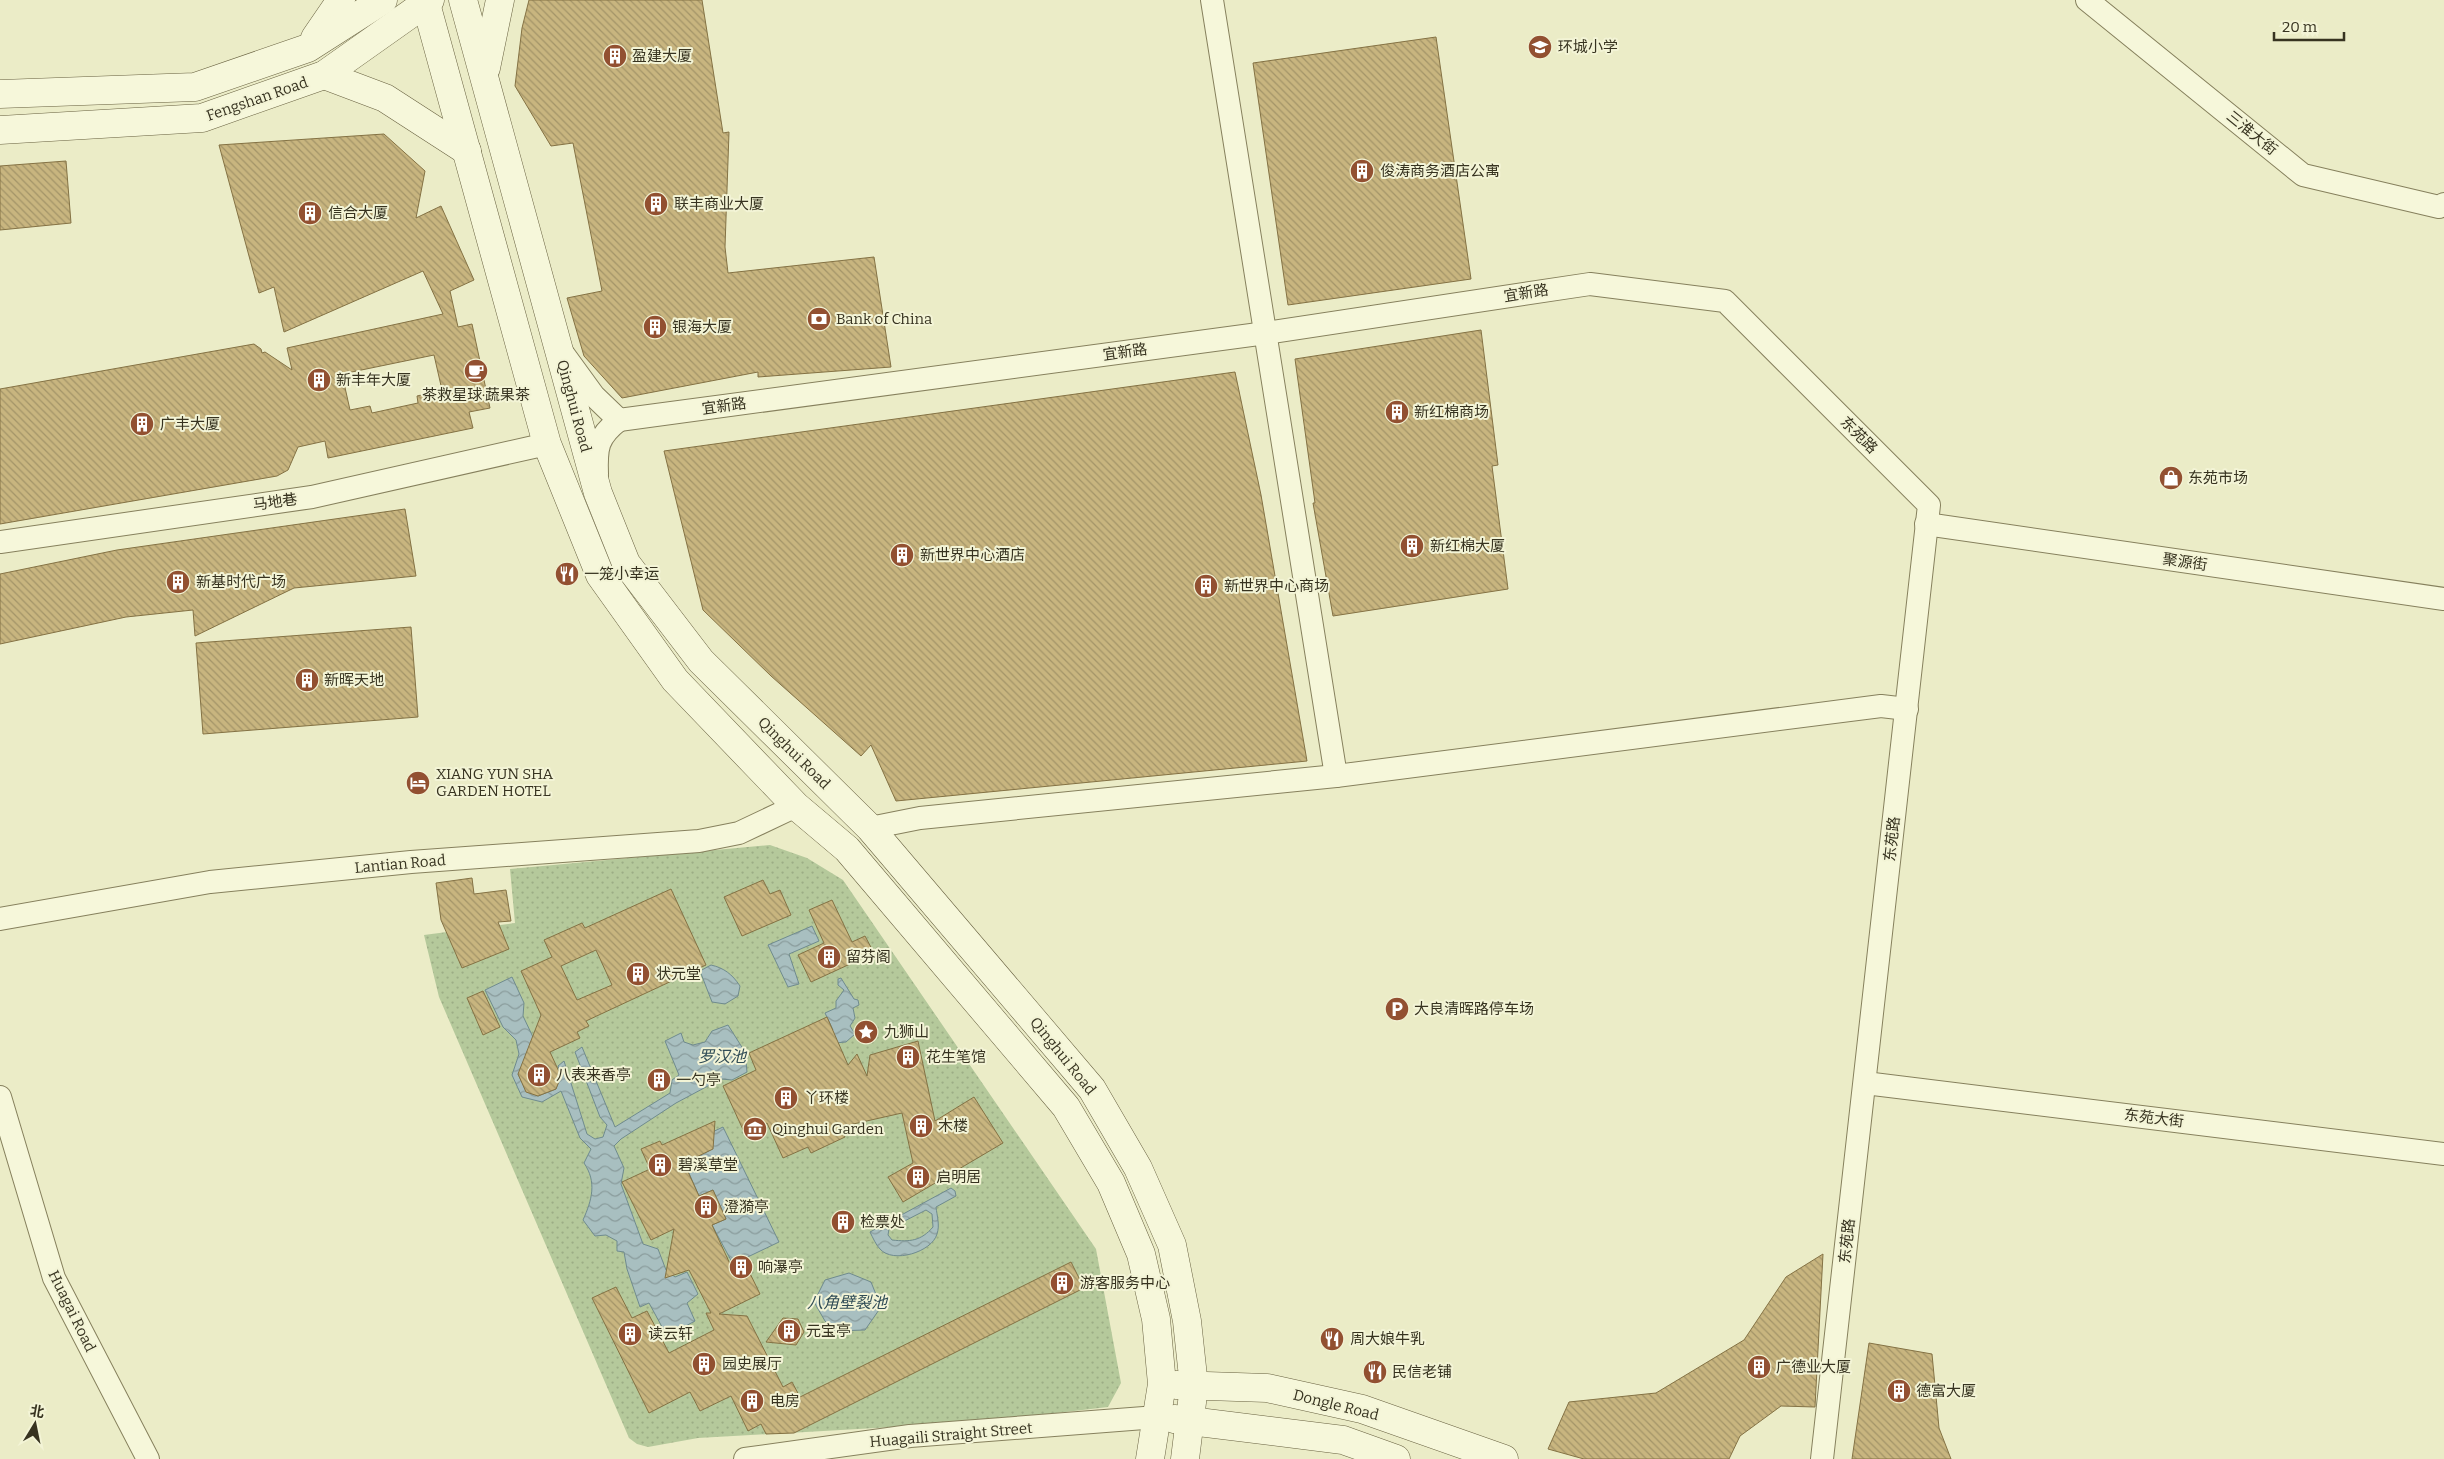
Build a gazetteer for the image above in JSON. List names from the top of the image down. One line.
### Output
{"streets":{"street":["Fengshan Road","三淮大街","宜新路","Qinghui Road","东苑路","马地巷","聚源街","Lantian Road","东苑大街","Huagai Road","Dongle Road","Huagaili Straight Street"]},"crossings":[["Fengshan Road","Qinghui Road"],["宜新路","东苑路"],["Qinghui Road","马地巷"],["Qinghui Road","Lantian Road"],["Qinghui Road","Dongle Road"],["Qinghui Road","Huagaili Straight Street"],["东苑路","聚源街"],["东苑路","东苑大街"]],"water":["罗汉池","八角壁裂池"],"places":{"school or university":["环城小学"],"building":["盈建大厦","俊涛商务酒店公寓","联丰商业大厦","信合大厦","银海大厦","新丰年大厦","新红棉商场","广丰大厦","新红棉大厦","新世界中心酒店","新基时代广场","新世界中心商场","新晖天地","留芬阁","状元堂","花生笔馆","八表来香亭","一勺亭","丫环楼","木楼","碧溪草堂","启明居","澄漪亭","检票处","响瀑亭","游客服务中心","元宝亭","读云轩","园史展厅","广德业大厦","德富大厦","电房"],"bank":["Bank of China"],"cafe":["茶救星球·蔬果茶"],"shop":["东苑市场"],"restaurant":["一笼小幸运","周大娘牛乳","民信老铺"],"hotel":["XIANG YUN SHA GARDEN HOTEL"],"parking":["大良清晖路停车场"],"place":["九狮山"],"museum":["Qinghui Garden"]},"scale_bar":"20 m","north":"top"}
